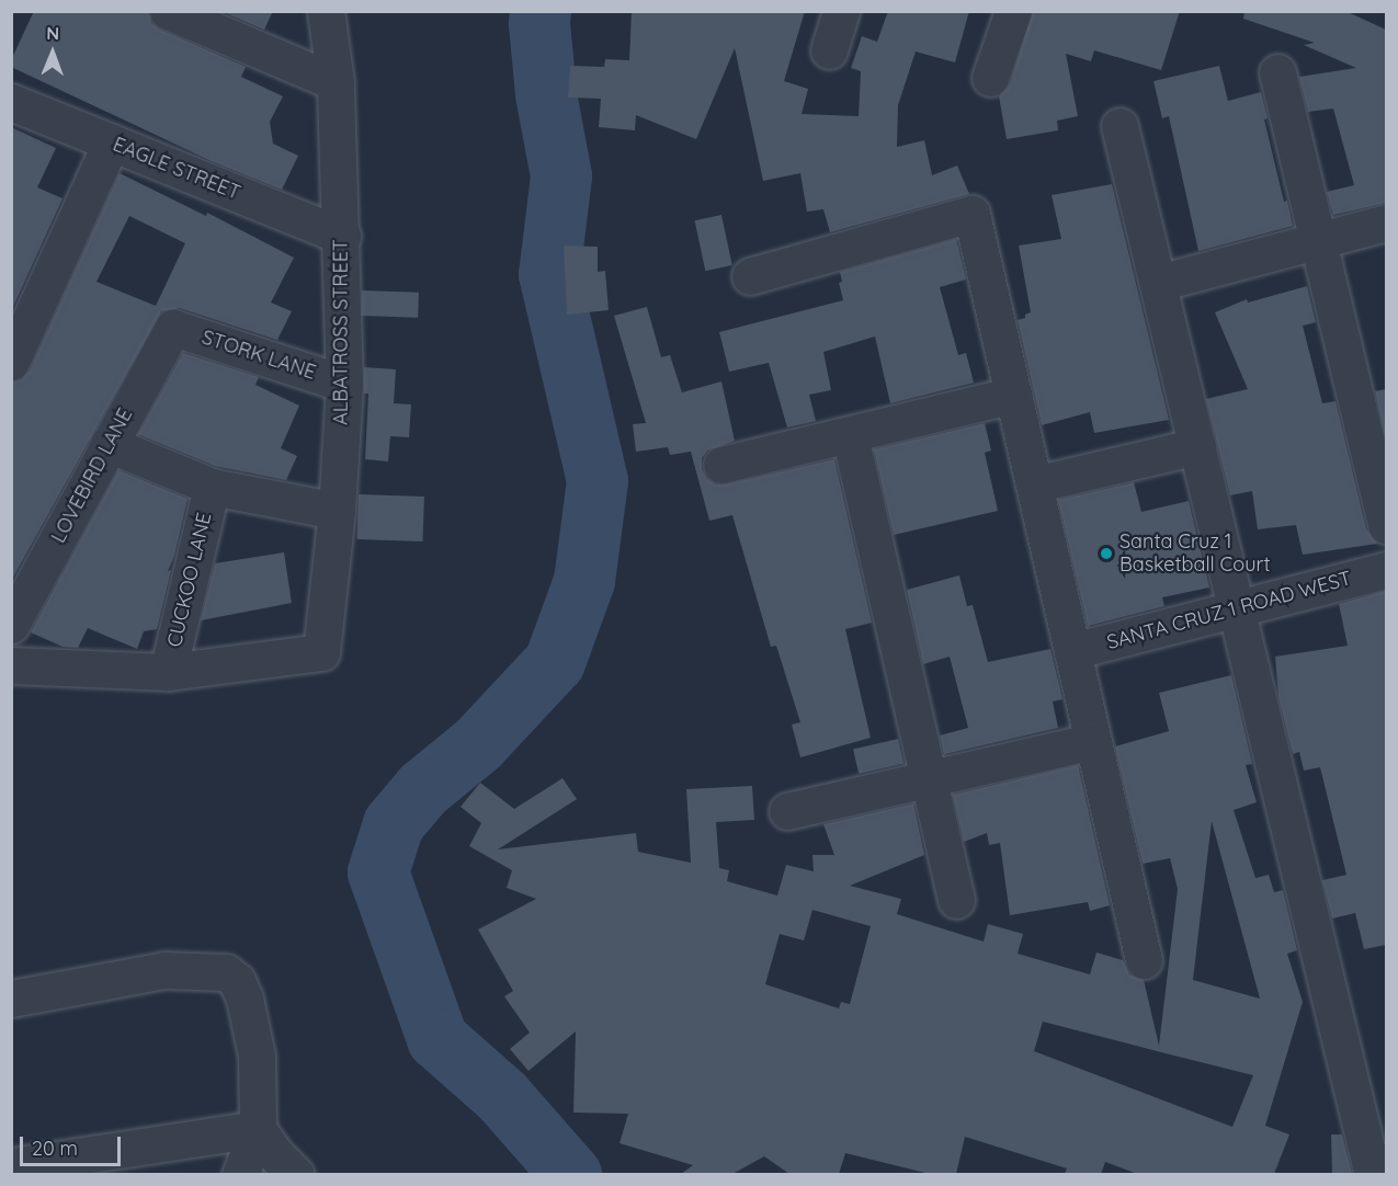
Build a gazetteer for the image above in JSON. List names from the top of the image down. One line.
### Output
{"streets":{"street":["EAGLE STREET","ALBATROSS STREET","STORK LANE","LOVEBIRD LANE","CUCKOO LANE","SANTA CRUZ 1 ROAD WEST"]},"crossings":[["EAGLE STREET","ALBATROSS STREET"],["ALBATROSS STREET","STORK LANE"],["ALBATROSS STREET","CUCKOO LANE"],["STORK LANE","LOVEBIRD LANE"]],"places":["Santa Cruz 1 Basketball Court"],"scale_bar":"20 m","north":"top"}
